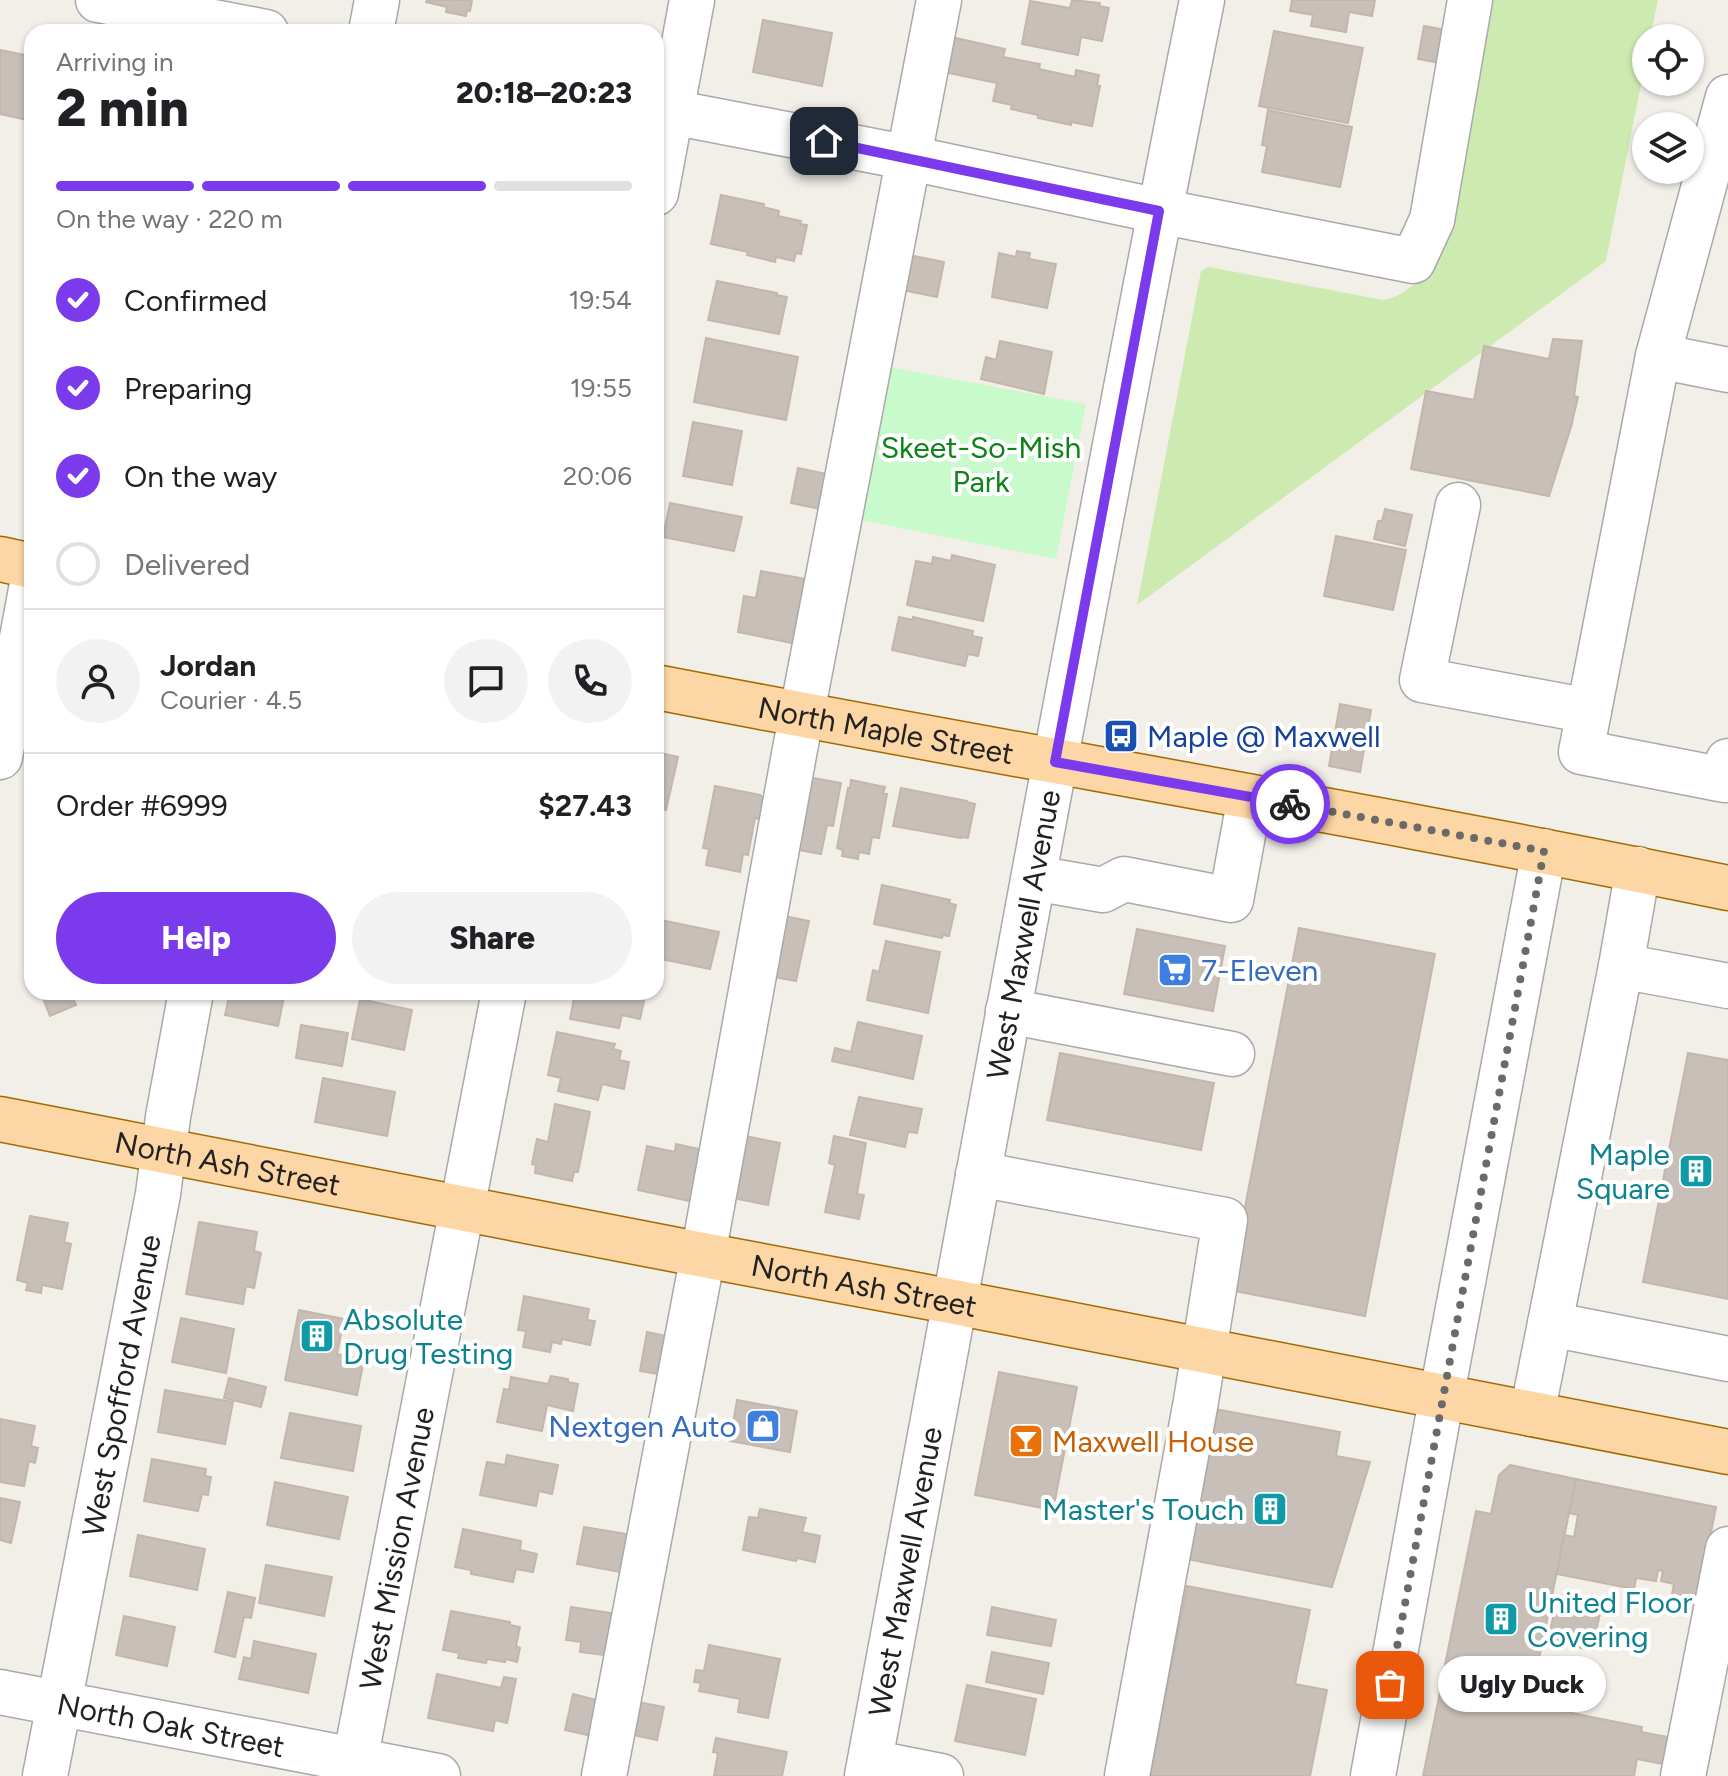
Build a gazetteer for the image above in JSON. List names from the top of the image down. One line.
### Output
{"streets":{"main road":["North Maple Street","North Ash Street"],"street":["West Maxwell Avenue","West Spofford Avenue","West Mission Avenue","North Oak Street"]},"crossings":[["North Maple Street","West Maxwell Avenue"],["West Maxwell Avenue","North Ash Street"],["North Ash Street","West Spofford Avenue"],["North Ash Street","West Mission Avenue"],["West Spofford Avenue","North Oak Street"],["West Mission Avenue","North Oak Street"]],"parks":["Skeet-So-Mish Park"],"places":{"bus stop":["Maple @ Maxwell"],"supermarket":["7-Eleven"],"building":["Maple Square","Absolute Drug Testing","Master's Touch","United Floor Covering"],"shop":["Nextgen Auto"],"bar":["Maxwell House"],"other":["Ugly Duck"]},"page":{"heading":["2 min","Arriving in","20:18–20:23"],"panel":["Jordan","Courier · 4.5","Order #6999","$27.43"],"bar":"On the way · 220 m","list":[["Confirmed","19:54"],["Preparing","19:55"],["On the way","20:06"],"Delivered"],"buttons":["Help","Share"],"bubble":"Ugly Duck"}}
